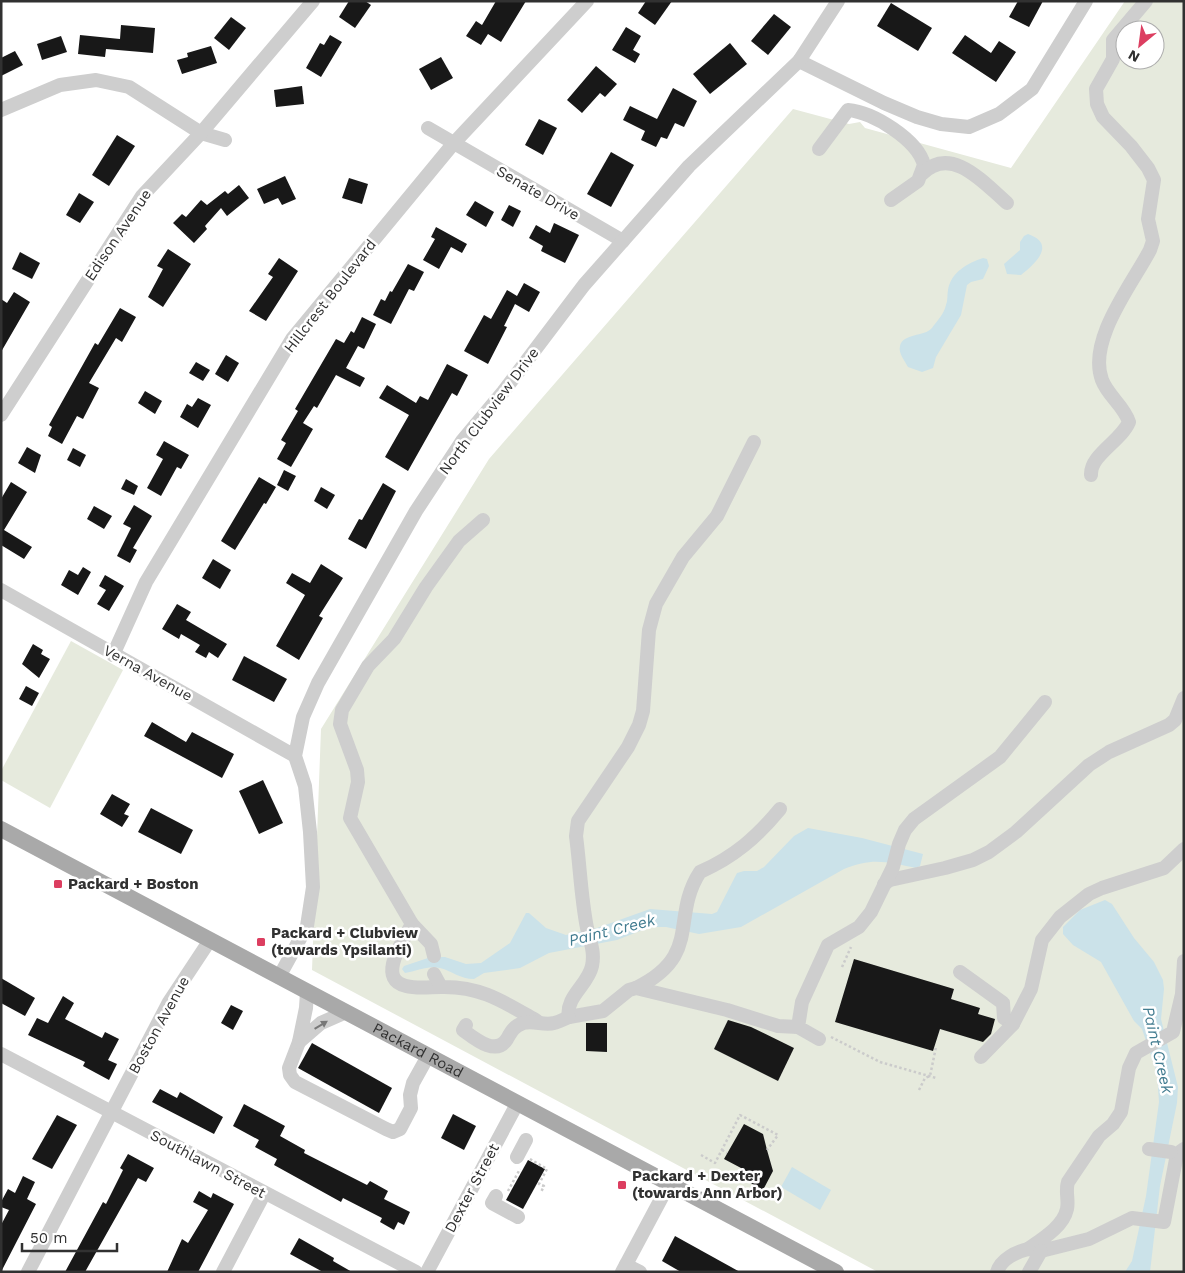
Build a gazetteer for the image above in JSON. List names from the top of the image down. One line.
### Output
{"streets":{"main road":["Packard Road"],"street":["Senate Drive","Edison Avenue","Hillcrest Boulevard","North Clubview Drive","Verna Avenue","Boston Avenue","Southlawn Street","Dexter Street"]},"crossings":[["Senate Drive","Hillcrest Boulevard"],["Senate Drive","North Clubview Drive"],["Hillcrest Boulevard","Verna Avenue"],["North Clubview Drive","Verna Avenue"],["North Clubview Drive","Packard Road"],["Boston Avenue","Packard Road"],["Boston Avenue","Southlawn Street"],["Packard Road","Dexter Street"]],"water":["Paint Creek"],"places":{"transit":["Packard + Boston","Packard + Clubview (towards Ypsilanti)","Packard + Dexter (towards Ann Arbor)"]},"scale_bar":"50 m","north":"bottom left"}
